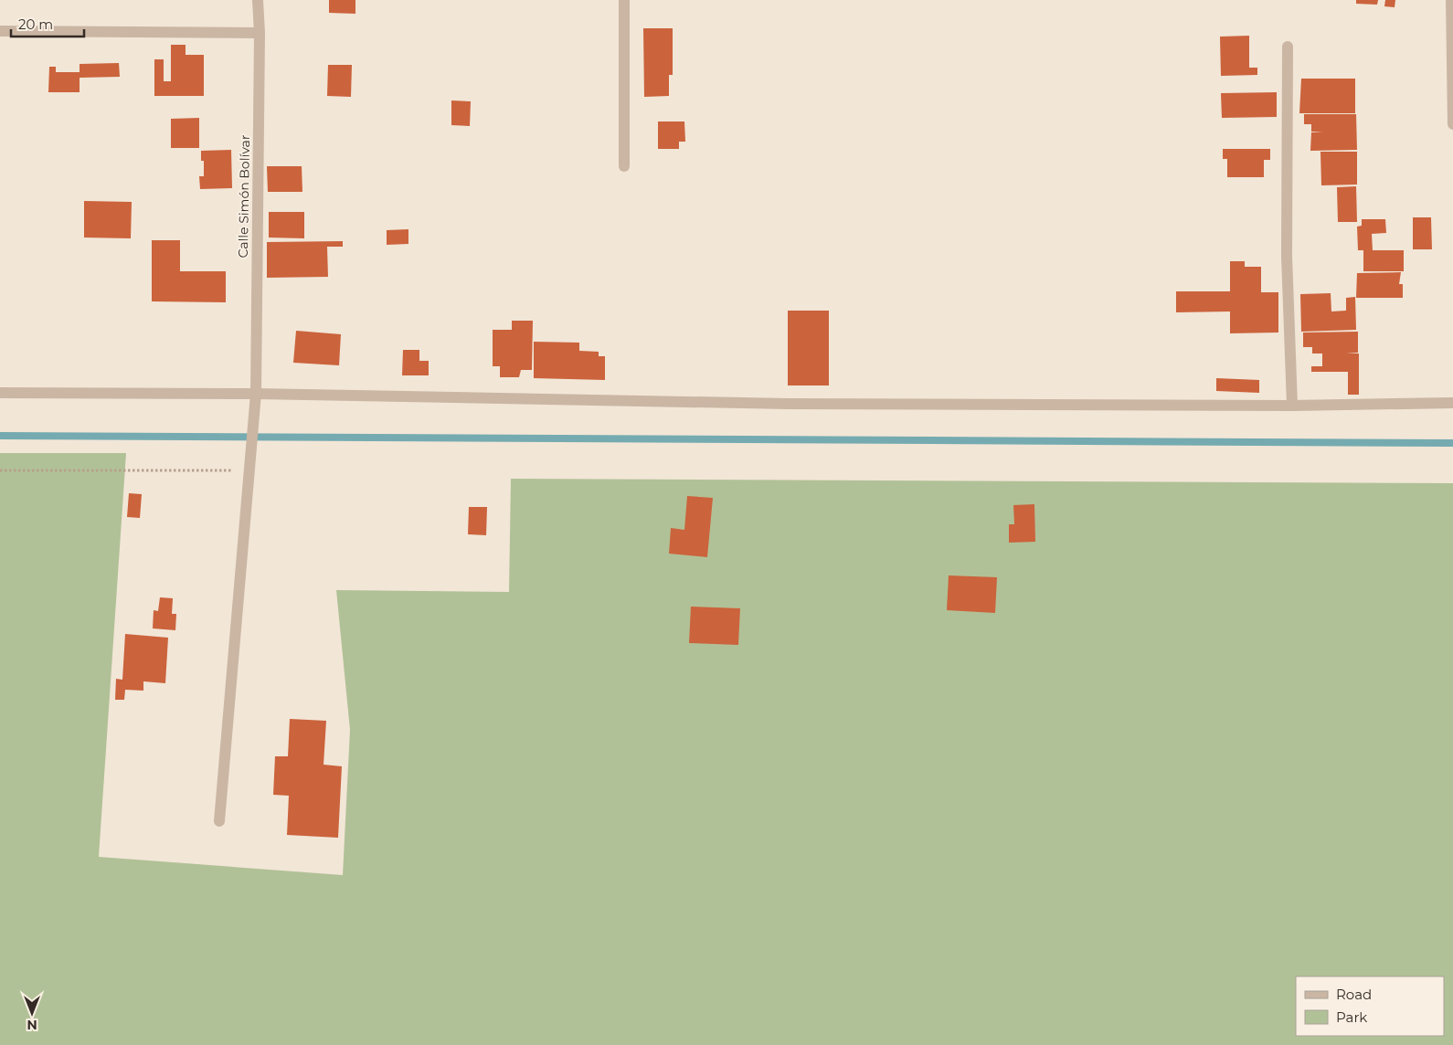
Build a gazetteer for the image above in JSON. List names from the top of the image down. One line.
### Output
{"streets":{"street":["Calle Simón Bolívar"]},"legend":["Road","Park"],"scale_bar":"20 m","north":"bottom"}
